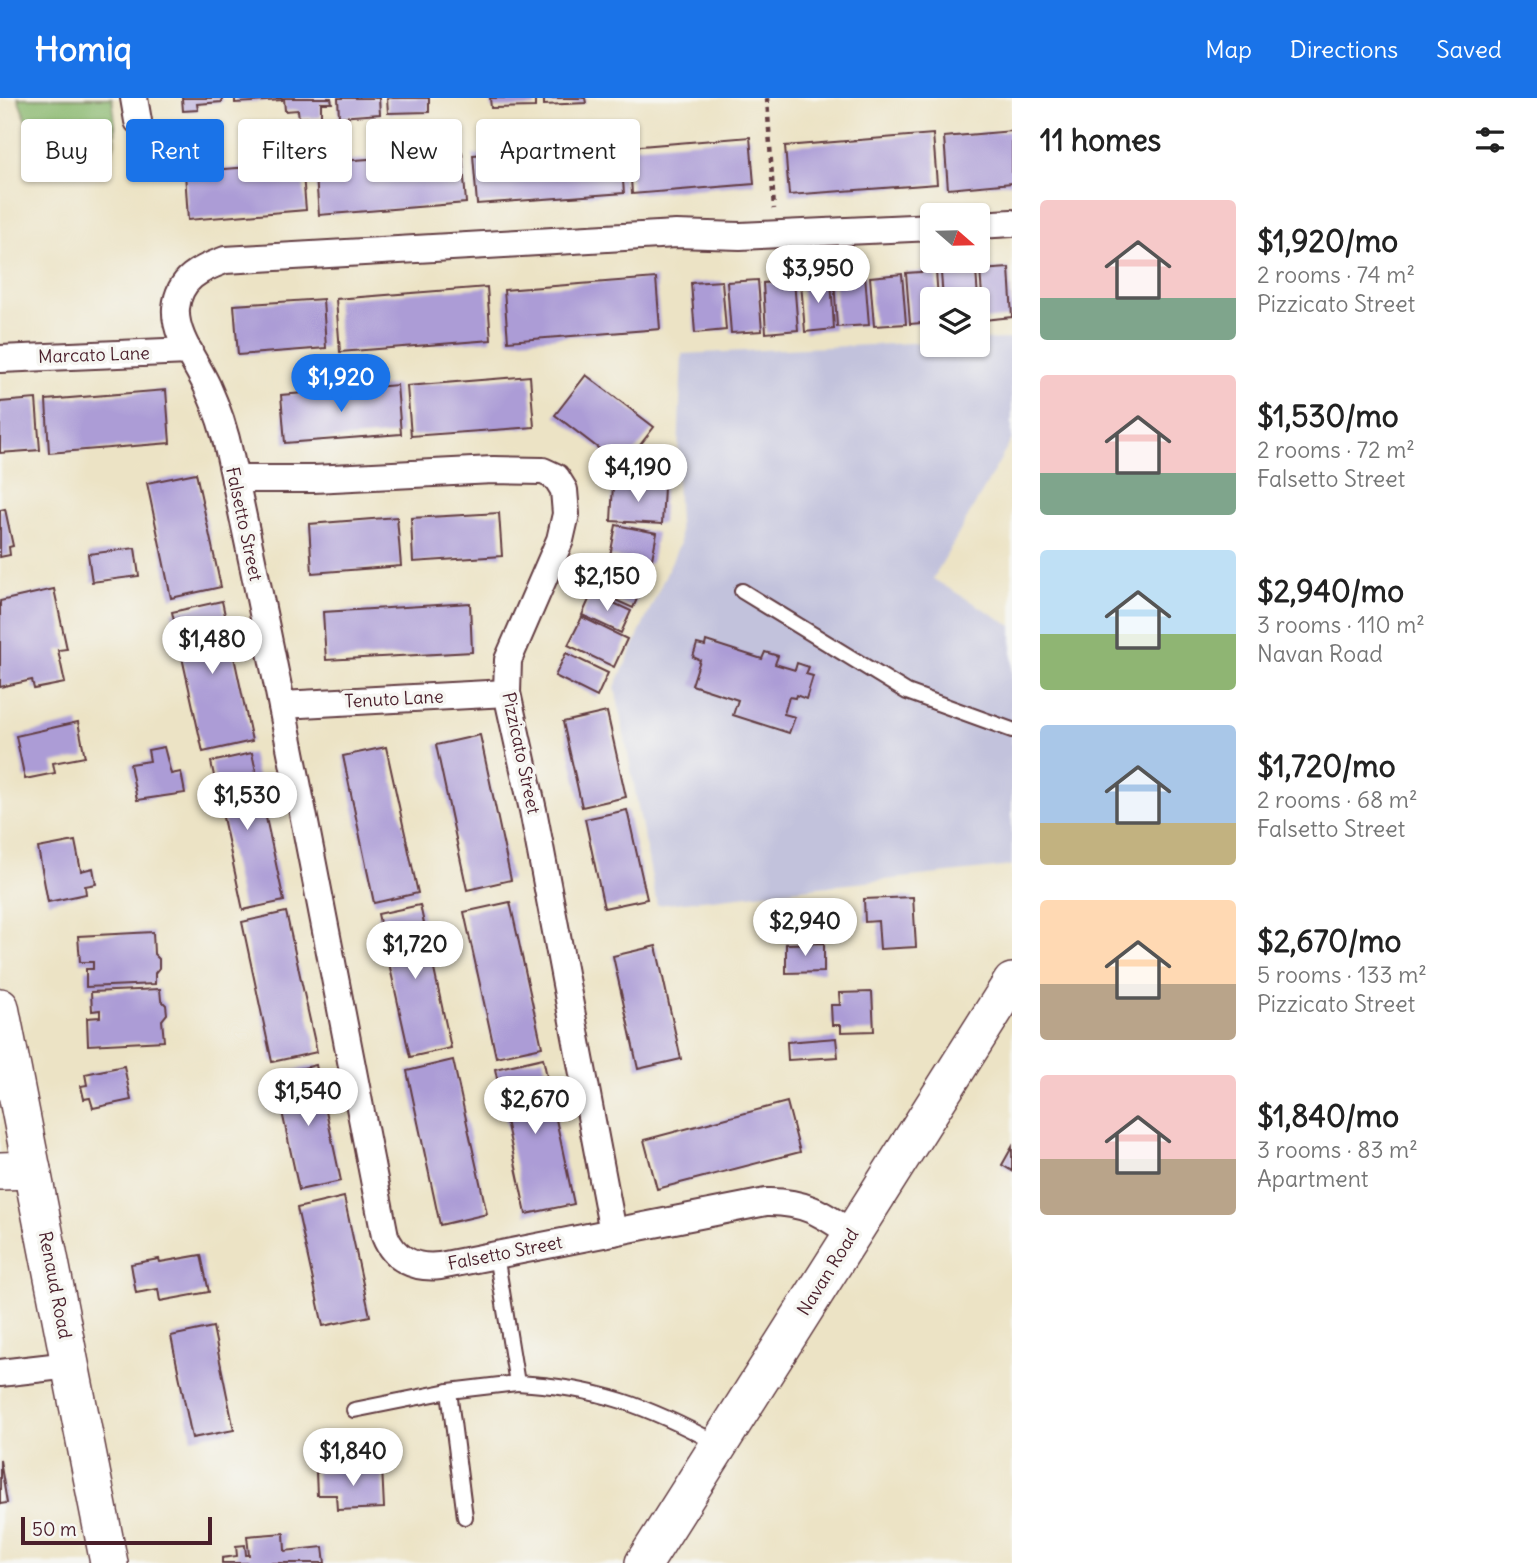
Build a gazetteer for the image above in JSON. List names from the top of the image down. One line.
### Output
{"streets":{"main road":["Navan Road","Renaud Road"],"street":["Marcato Lane","Falsetto Street","Tenuto Lane","Pizzicato Street"]},"crossings":[["Marcato Lane","Falsetto Street"],["Falsetto Street","Tenuto Lane"],["Falsetto Street","Pizzicato Street"],["Falsetto Street","Navan Road"],["Tenuto Lane","Pizzicato Street"]],"scale_bar":"50 m","north":"right","page":{"header":"Homiq","nav":["Map","Directions","Saved"],"heading":"11 homes","chip":["Buy","Rent","Filters","New","Apartment"],"list":[{"name":"$1,920/mo","note":"2 rooms · 74 m² · Pizzicato Street"},{"name":"$1,530/mo","note":"2 rooms · 72 m² · Falsetto Street"},{"name":"$2,940/mo","note":"3 rooms · 110 m² · Navan Road"},{"name":"$1,720/mo","note":"2 rooms · 68 m² · Falsetto Street"},{"name":"$2,670/mo","note":"5 rooms · 133 m² · Pizzicato Street"},{"name":"$1,840/mo","note":"3 rooms · 83 m² · Apartment"}],"price":["$3,950","$1,920","$4,190","$2,150","$1,480","$1,530","$2,940","$1,720","$1,540","$2,670","$1,840"],"scale":"50 m"}}
